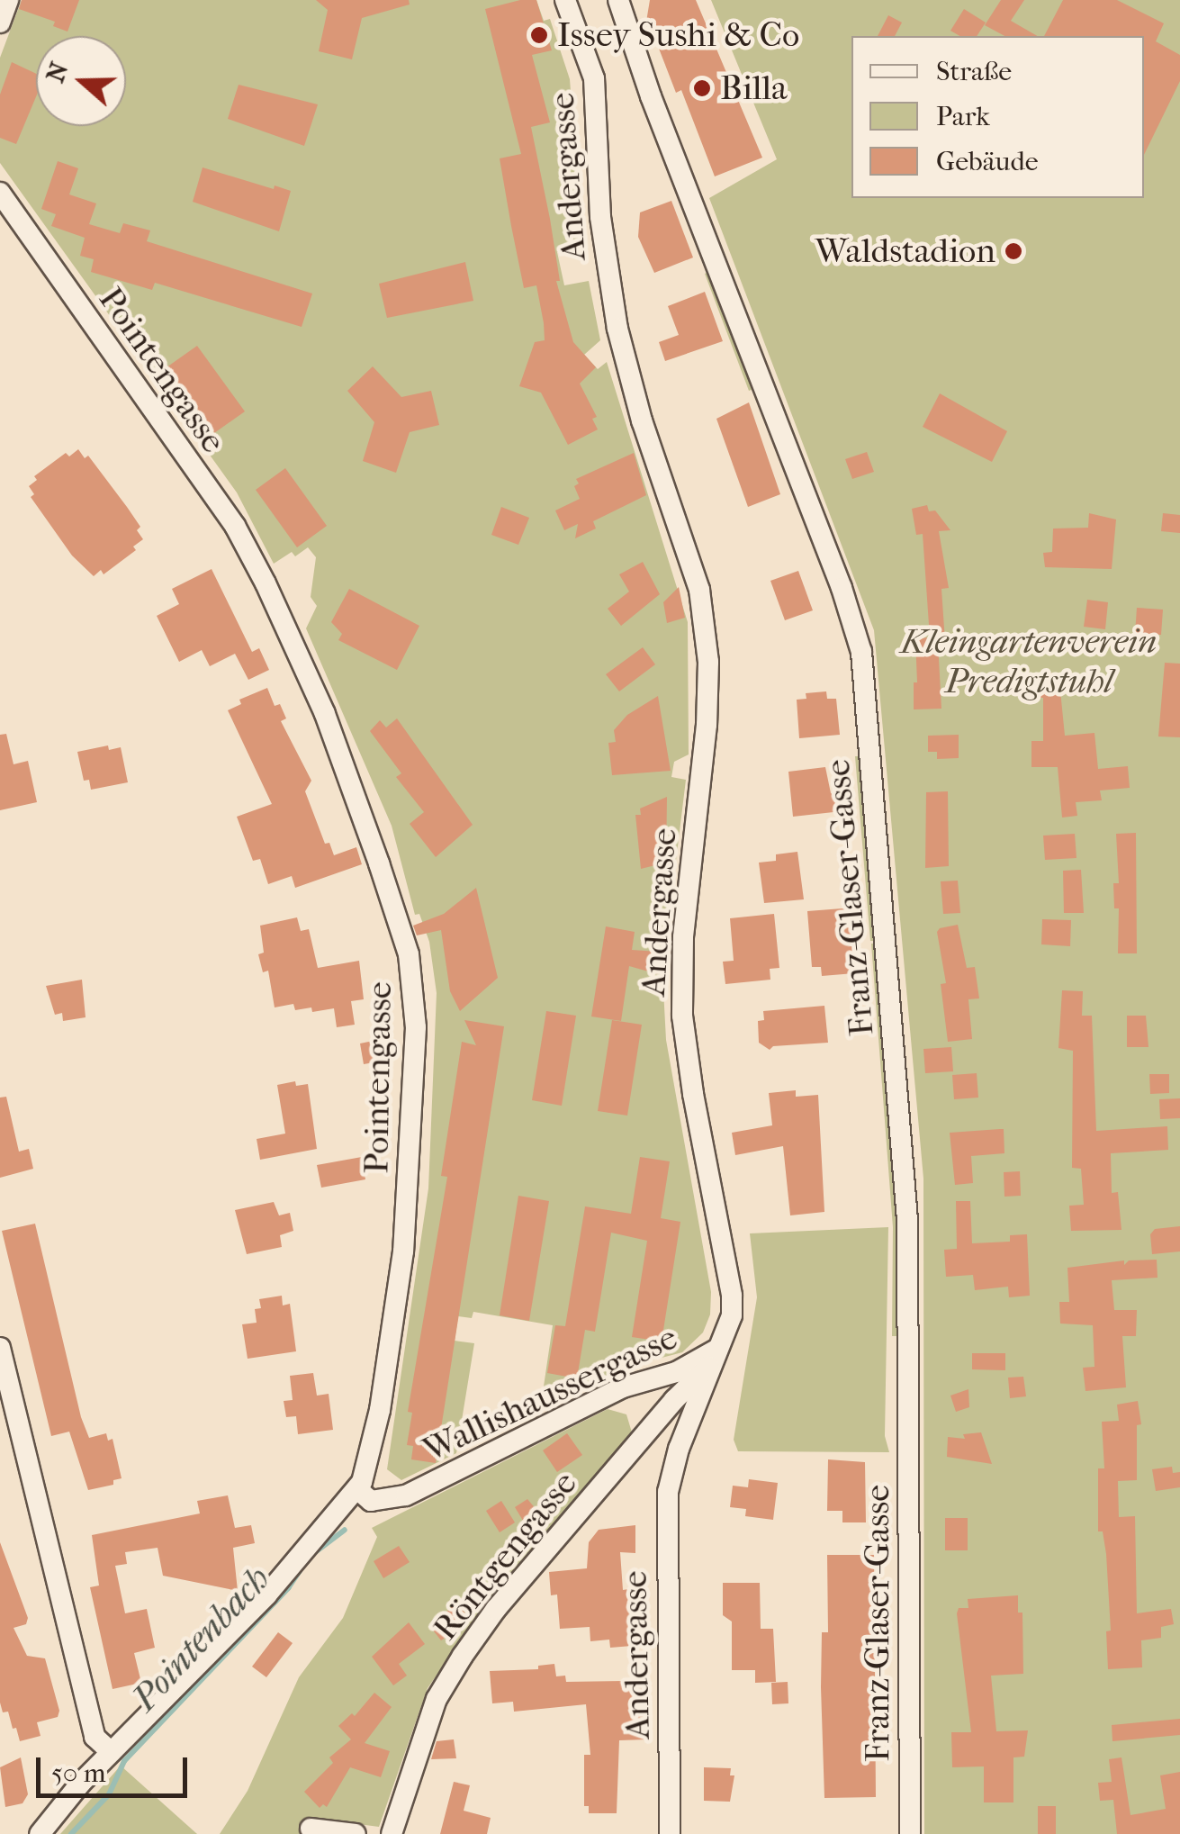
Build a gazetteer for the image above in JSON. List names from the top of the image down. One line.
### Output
{"streets":{"street":["Andergasse","Pointengasse","Franz-Glaser-Gasse","Wallishaussergasse","Röntgengasse"]},"crossings":[["Andergasse","Wallishaussergasse"],["Andergasse","Röntgengasse"],["Pointengasse","Wallishaussergasse"],["Wallishaussergasse","Röntgengasse"]],"water":["Pointenbach"],"parks":["Kleingartenverein Predigtstuhl"],"places":["Issey Sushi & Co","Billa","Waldstadion"],"legend":["Straße","Park","Gebäude"],"scale_bar":"50 m","north":"left"}
